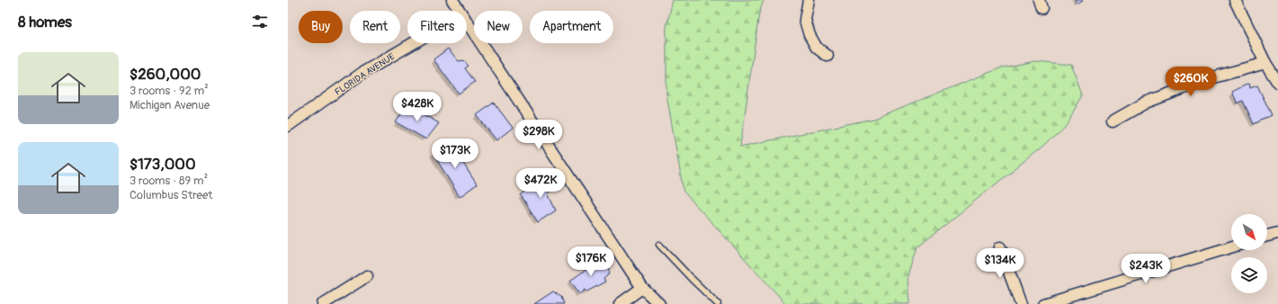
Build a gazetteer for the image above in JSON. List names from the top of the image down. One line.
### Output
{"streets":{"street":["FLORIDA AVENUE"]},"north":"bottom right","page":{"heading":"8 homes","chip":["Buy","Rent","Filters","New","Apartment"],"list":[{"name":"$260,000","note":"3 rooms · 92 m² · Michigan Avenue"},{"name":"$173,000","note":"3 rooms · 89 m² · Columbus Street"}],"price":["$260K","$428K","$298K","$173K","$472K","$176K","$134K","$243K"]}}
